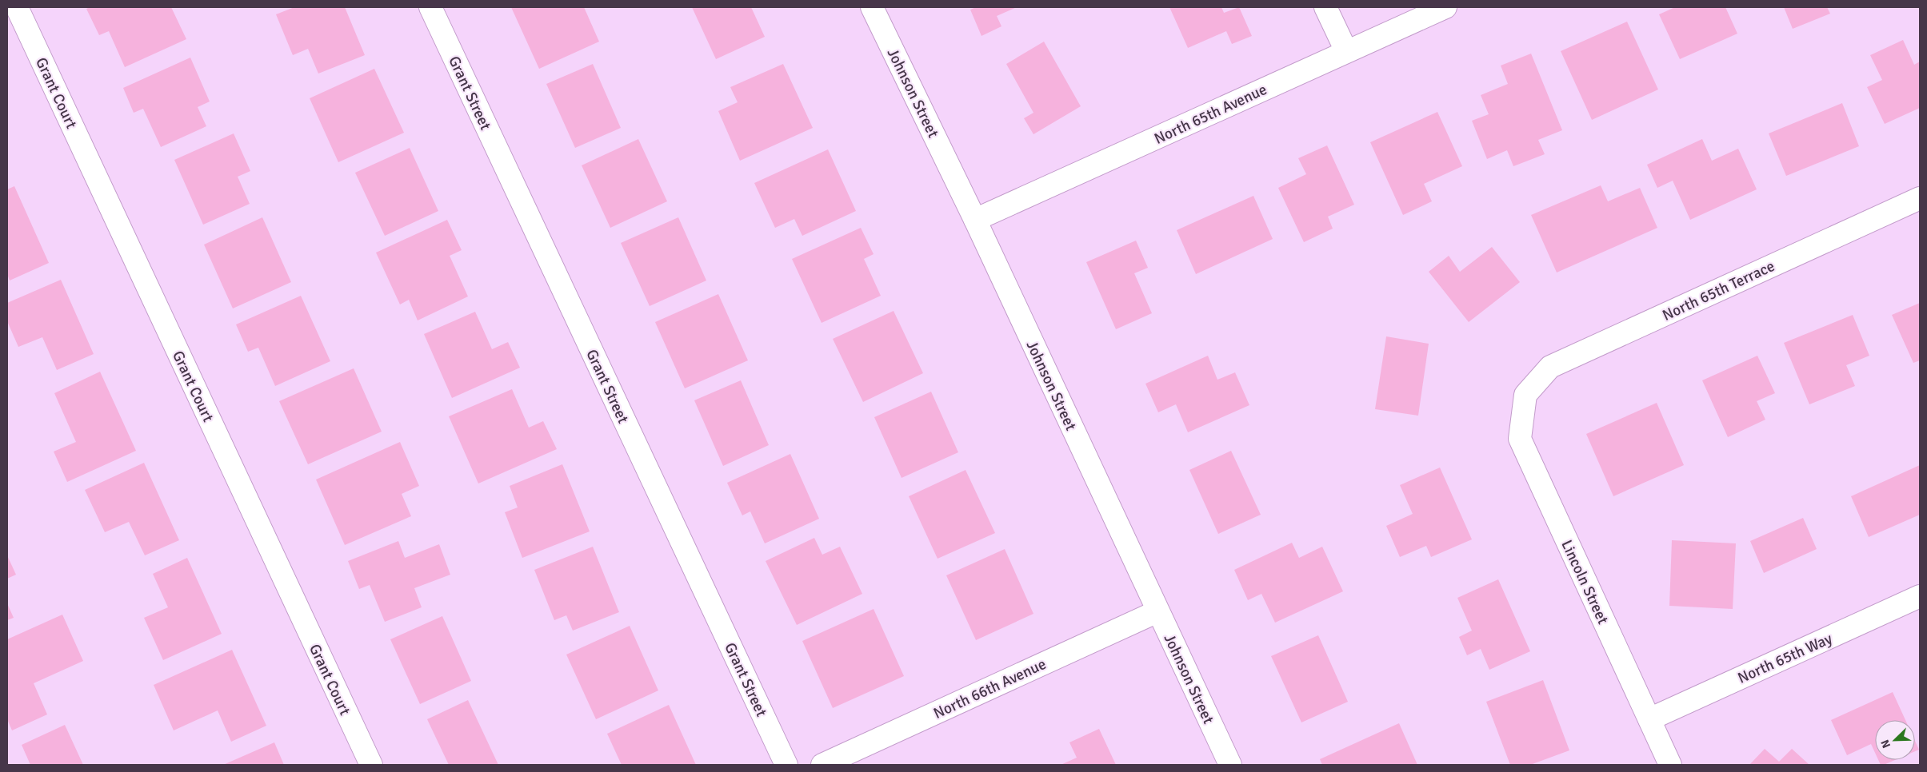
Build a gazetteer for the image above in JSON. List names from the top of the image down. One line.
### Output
{"streets":{"street":["Grant Court","Grant Street","Johnson Street","North 65th Avenue","North 65th Terrace","Lincoln Street","North 65th Way","North 66th Avenue"]},"crossings":[["Johnson Street","North 65th Avenue"],["Johnson Street","North 66th Avenue"],["North 65th Terrace","Lincoln Street"],["Lincoln Street","North 65th Way"]],"north":"bottom left"}
